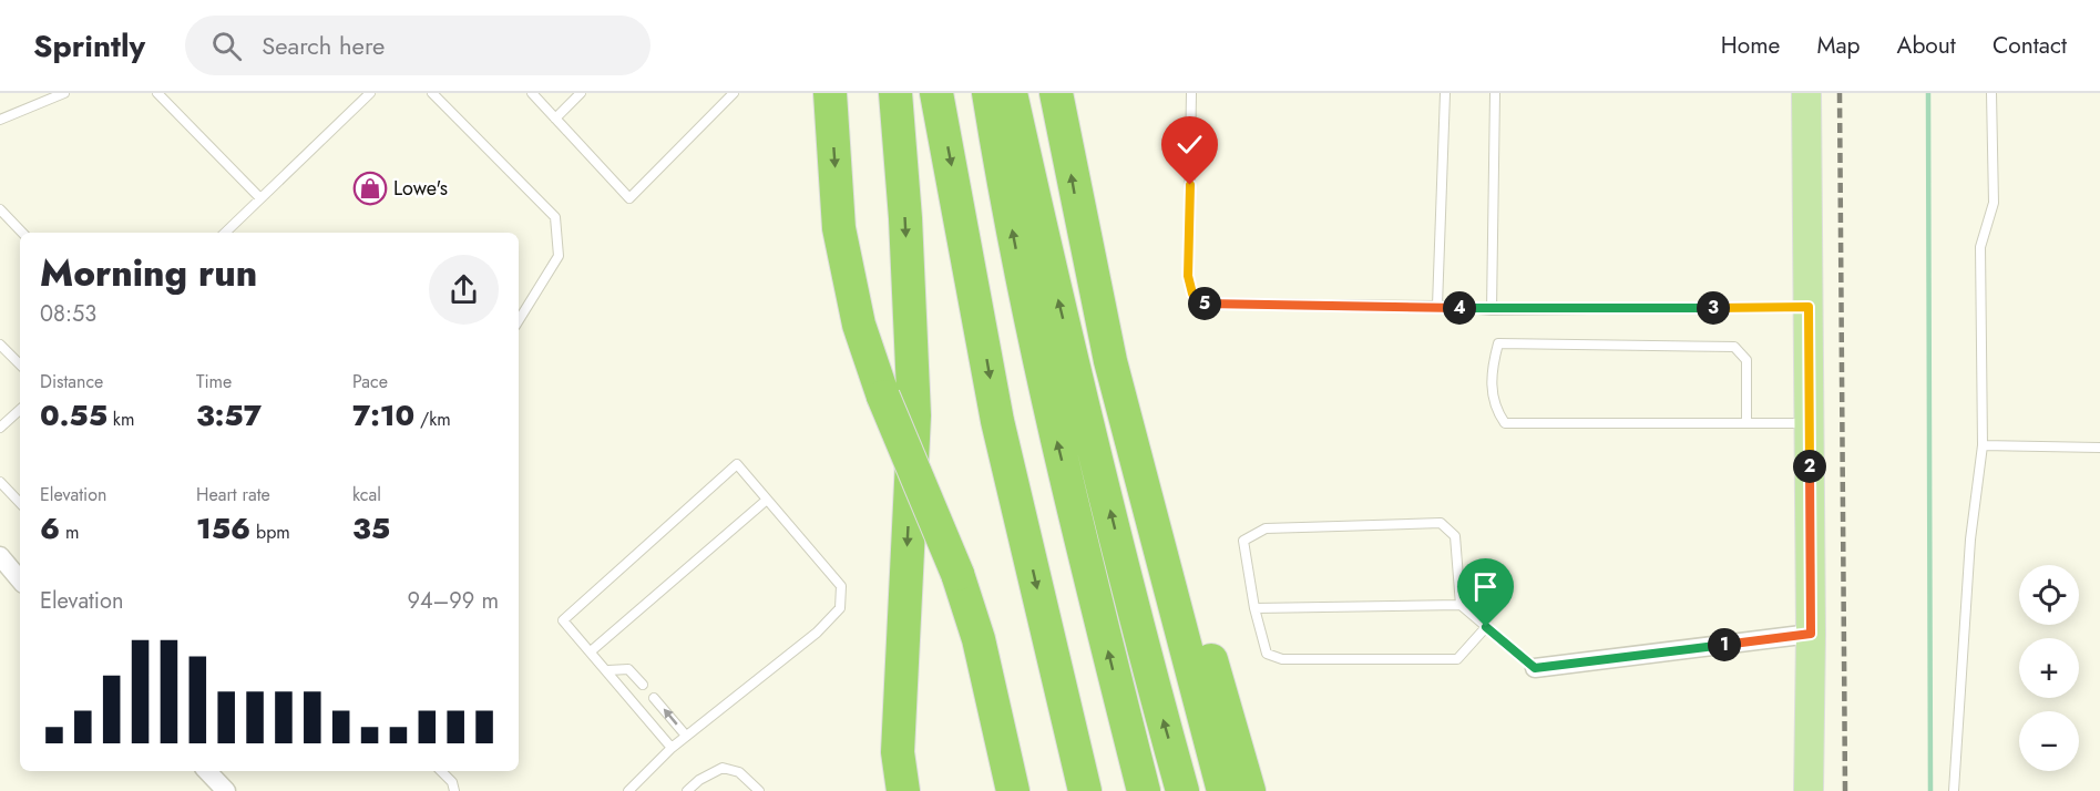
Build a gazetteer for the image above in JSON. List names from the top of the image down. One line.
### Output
{"places":{"shop":["Lowe's"]},"page":{"header":"Sprintly","search":"Search here","nav":["Home","Map","About","Contact"],"heading":["Morning run","08:53"],"pins":["5","3","4","2","1"],"stats":[["Distance","0.55 km"],["Time","3:57"],["Pace","7:10 /km"],["Elevation","6 m"],["Heart rate","156 bpm"],["kcal","35"]],"map_buttons":["+","−"],"chart":["Elevation","94–99 m"]}}
